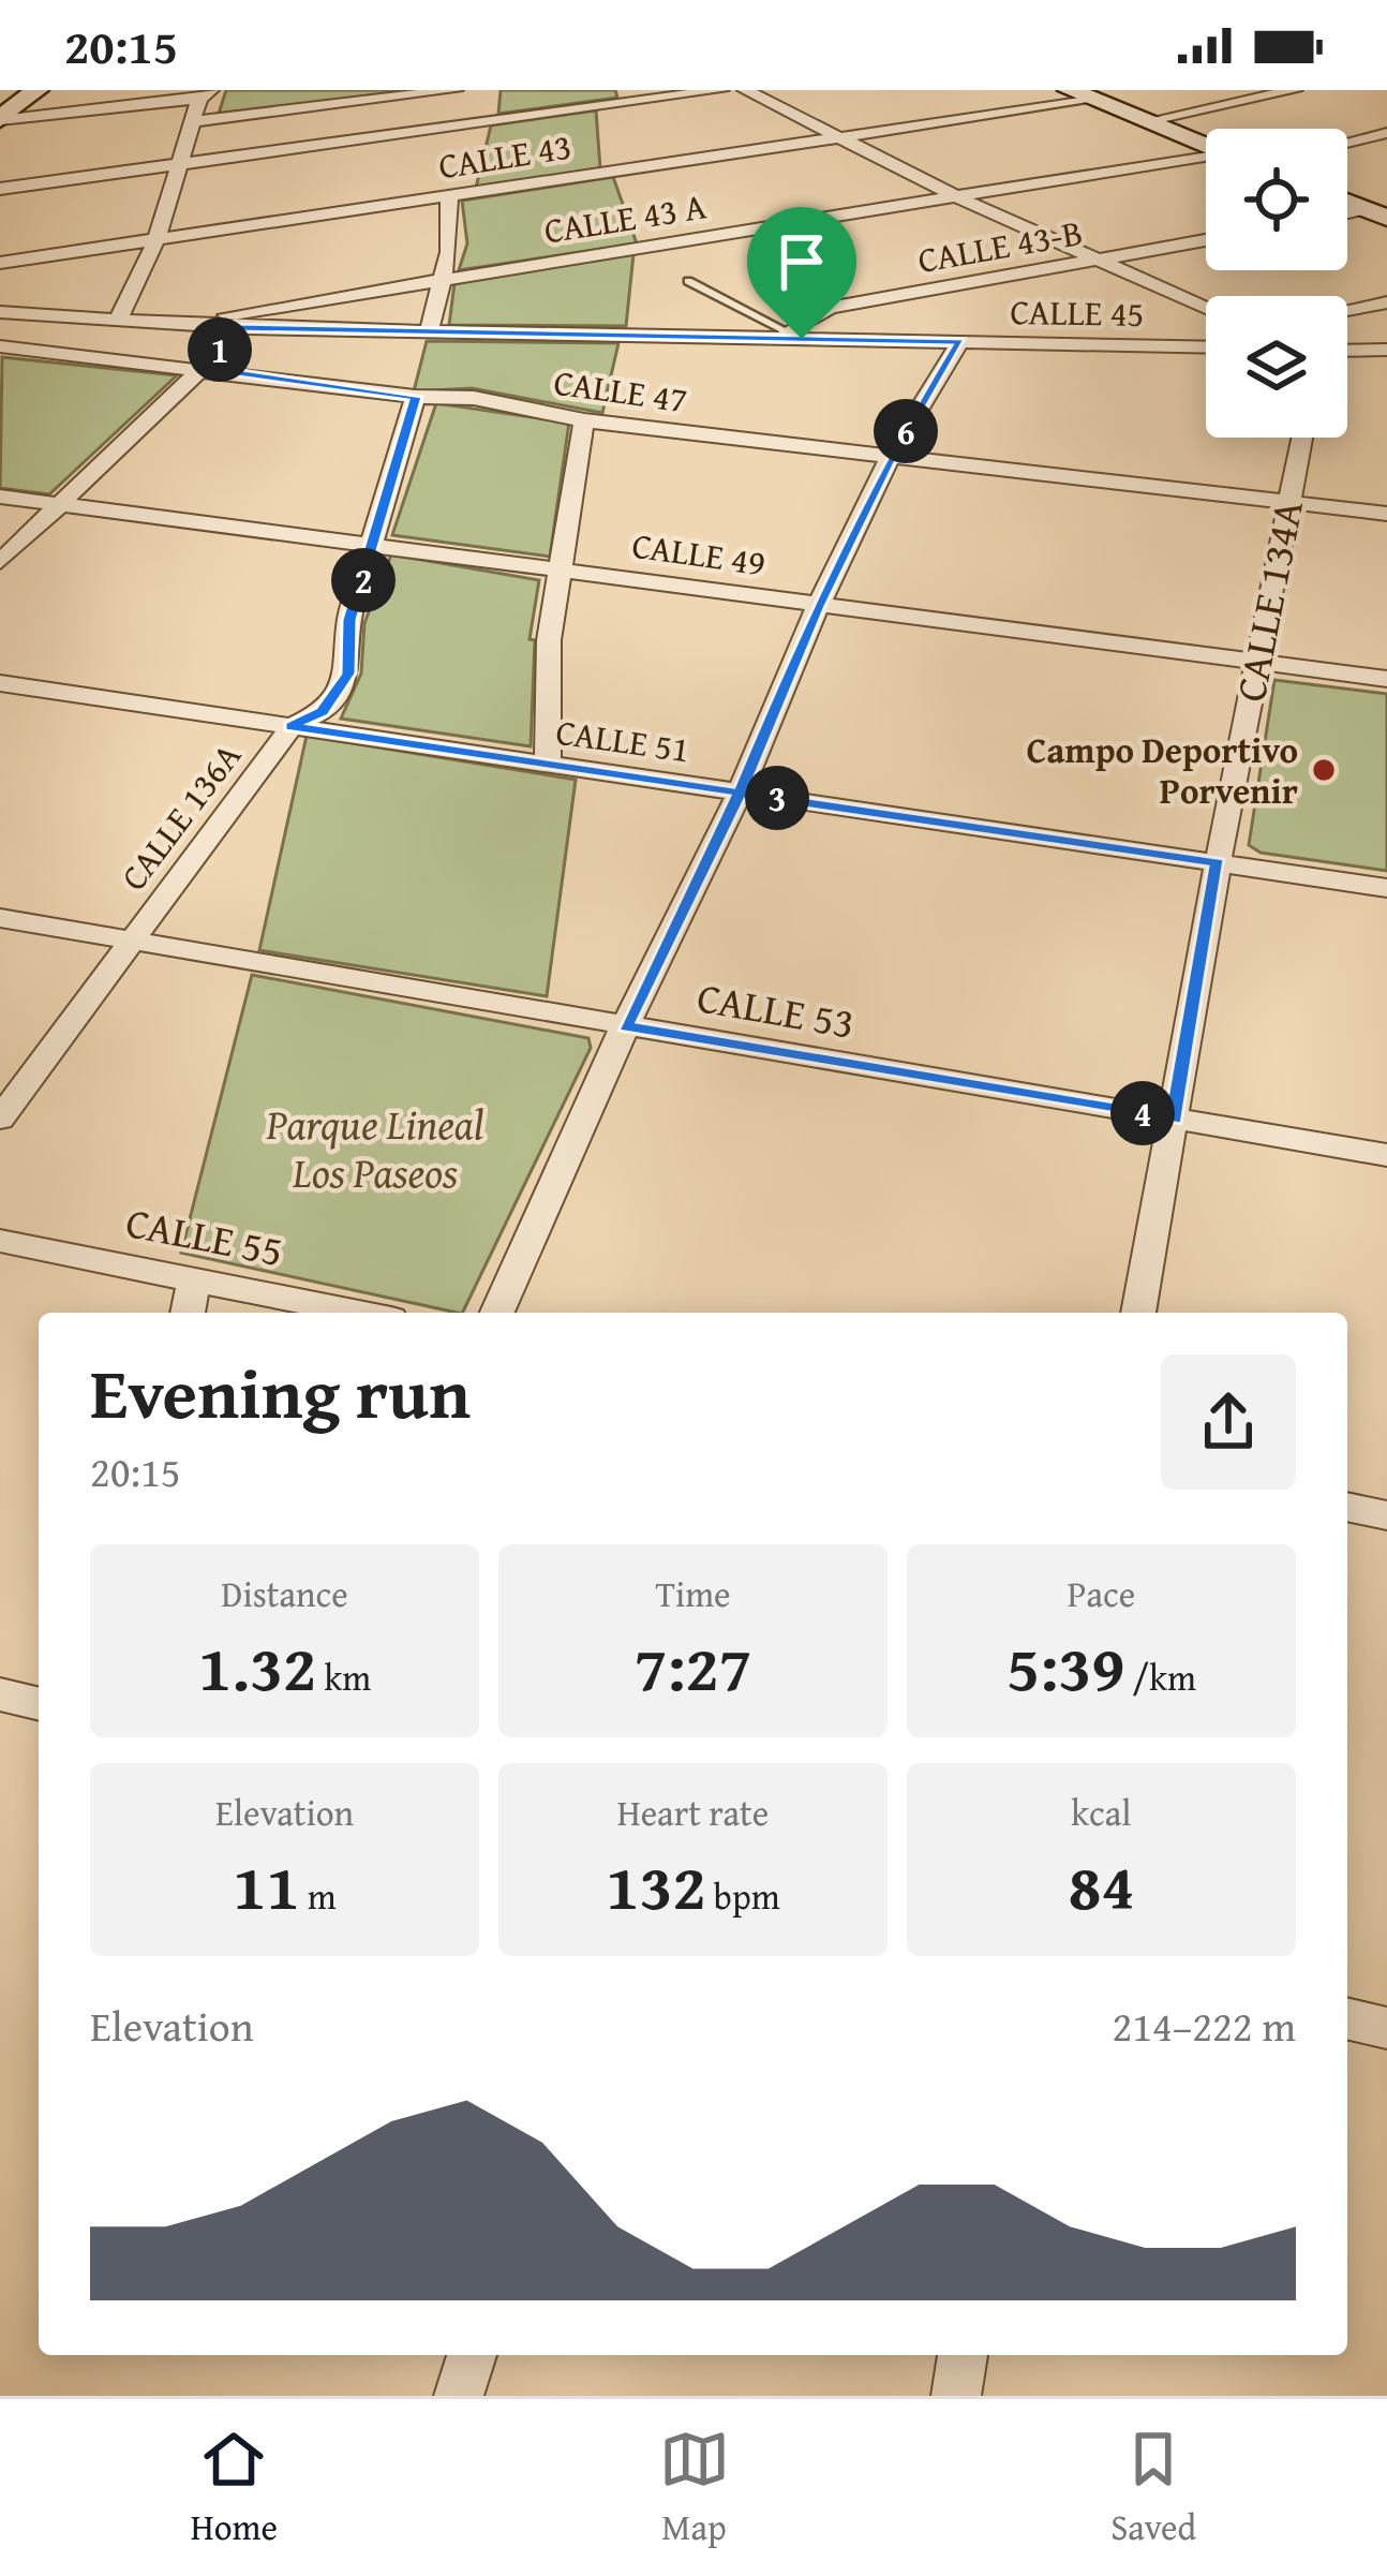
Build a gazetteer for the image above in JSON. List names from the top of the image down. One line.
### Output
{"streets":{"street":["CALLE 43","CALLE 43 A","CALLE 43-B","CALLE 45","CALLE 47","CALLE 49","CALLE 134A","CALLE 51","CALLE 136A","CALLE 53","CALLE 55"]},"crossings":[["CALLE 43 A","CALLE 45"],["CALLE 43-B","CALLE 45"],["CALLE 47","CALLE 134A"],["CALLE 47","CALLE 136A"],["CALLE 49","CALLE 134A"],["CALLE 49","CALLE 136A"],["CALLE 134A","CALLE 51"],["CALLE 134A","CALLE 53"],["CALLE 51","CALLE 136A"],["CALLE 136A","CALLE 53"]],"parks":["Parque Lineal Los Paseos"],"places":["Campo Deportivo Porvenir"],"page":{"status":"20:15","pins":["1","6","2","3","4"],"heading":["Evening run","20:15"],"stats":[["Distance","1.32 km"],["Time","7:27"],["Pace","5:39 /km"],["Elevation","11 m"],["Heart rate","132 bpm"],["kcal","84"]],"chart":["Elevation","214–222 m"],"tabs":["Home","Map","Saved"]}}
